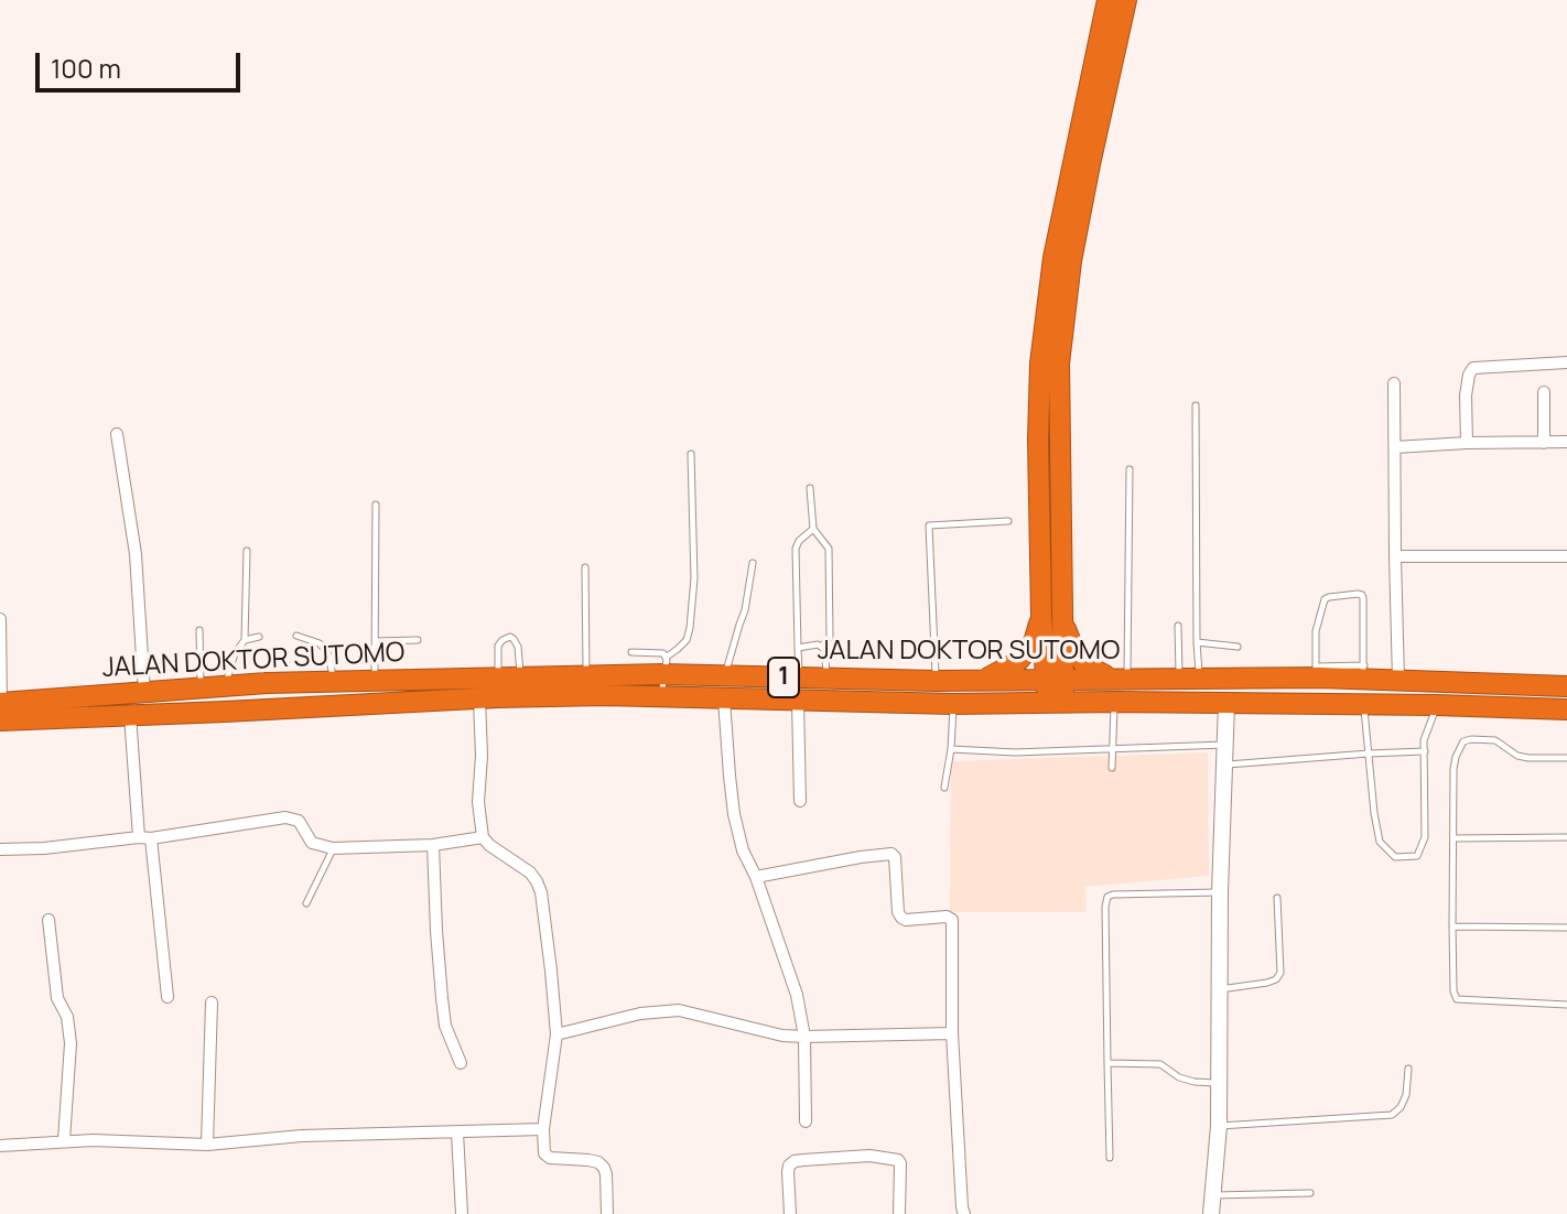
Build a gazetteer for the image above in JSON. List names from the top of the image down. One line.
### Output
{"streets":{"highway":["JALAN DOKTOR SUTOMO","1"]},"scale_bar":"100 m"}
